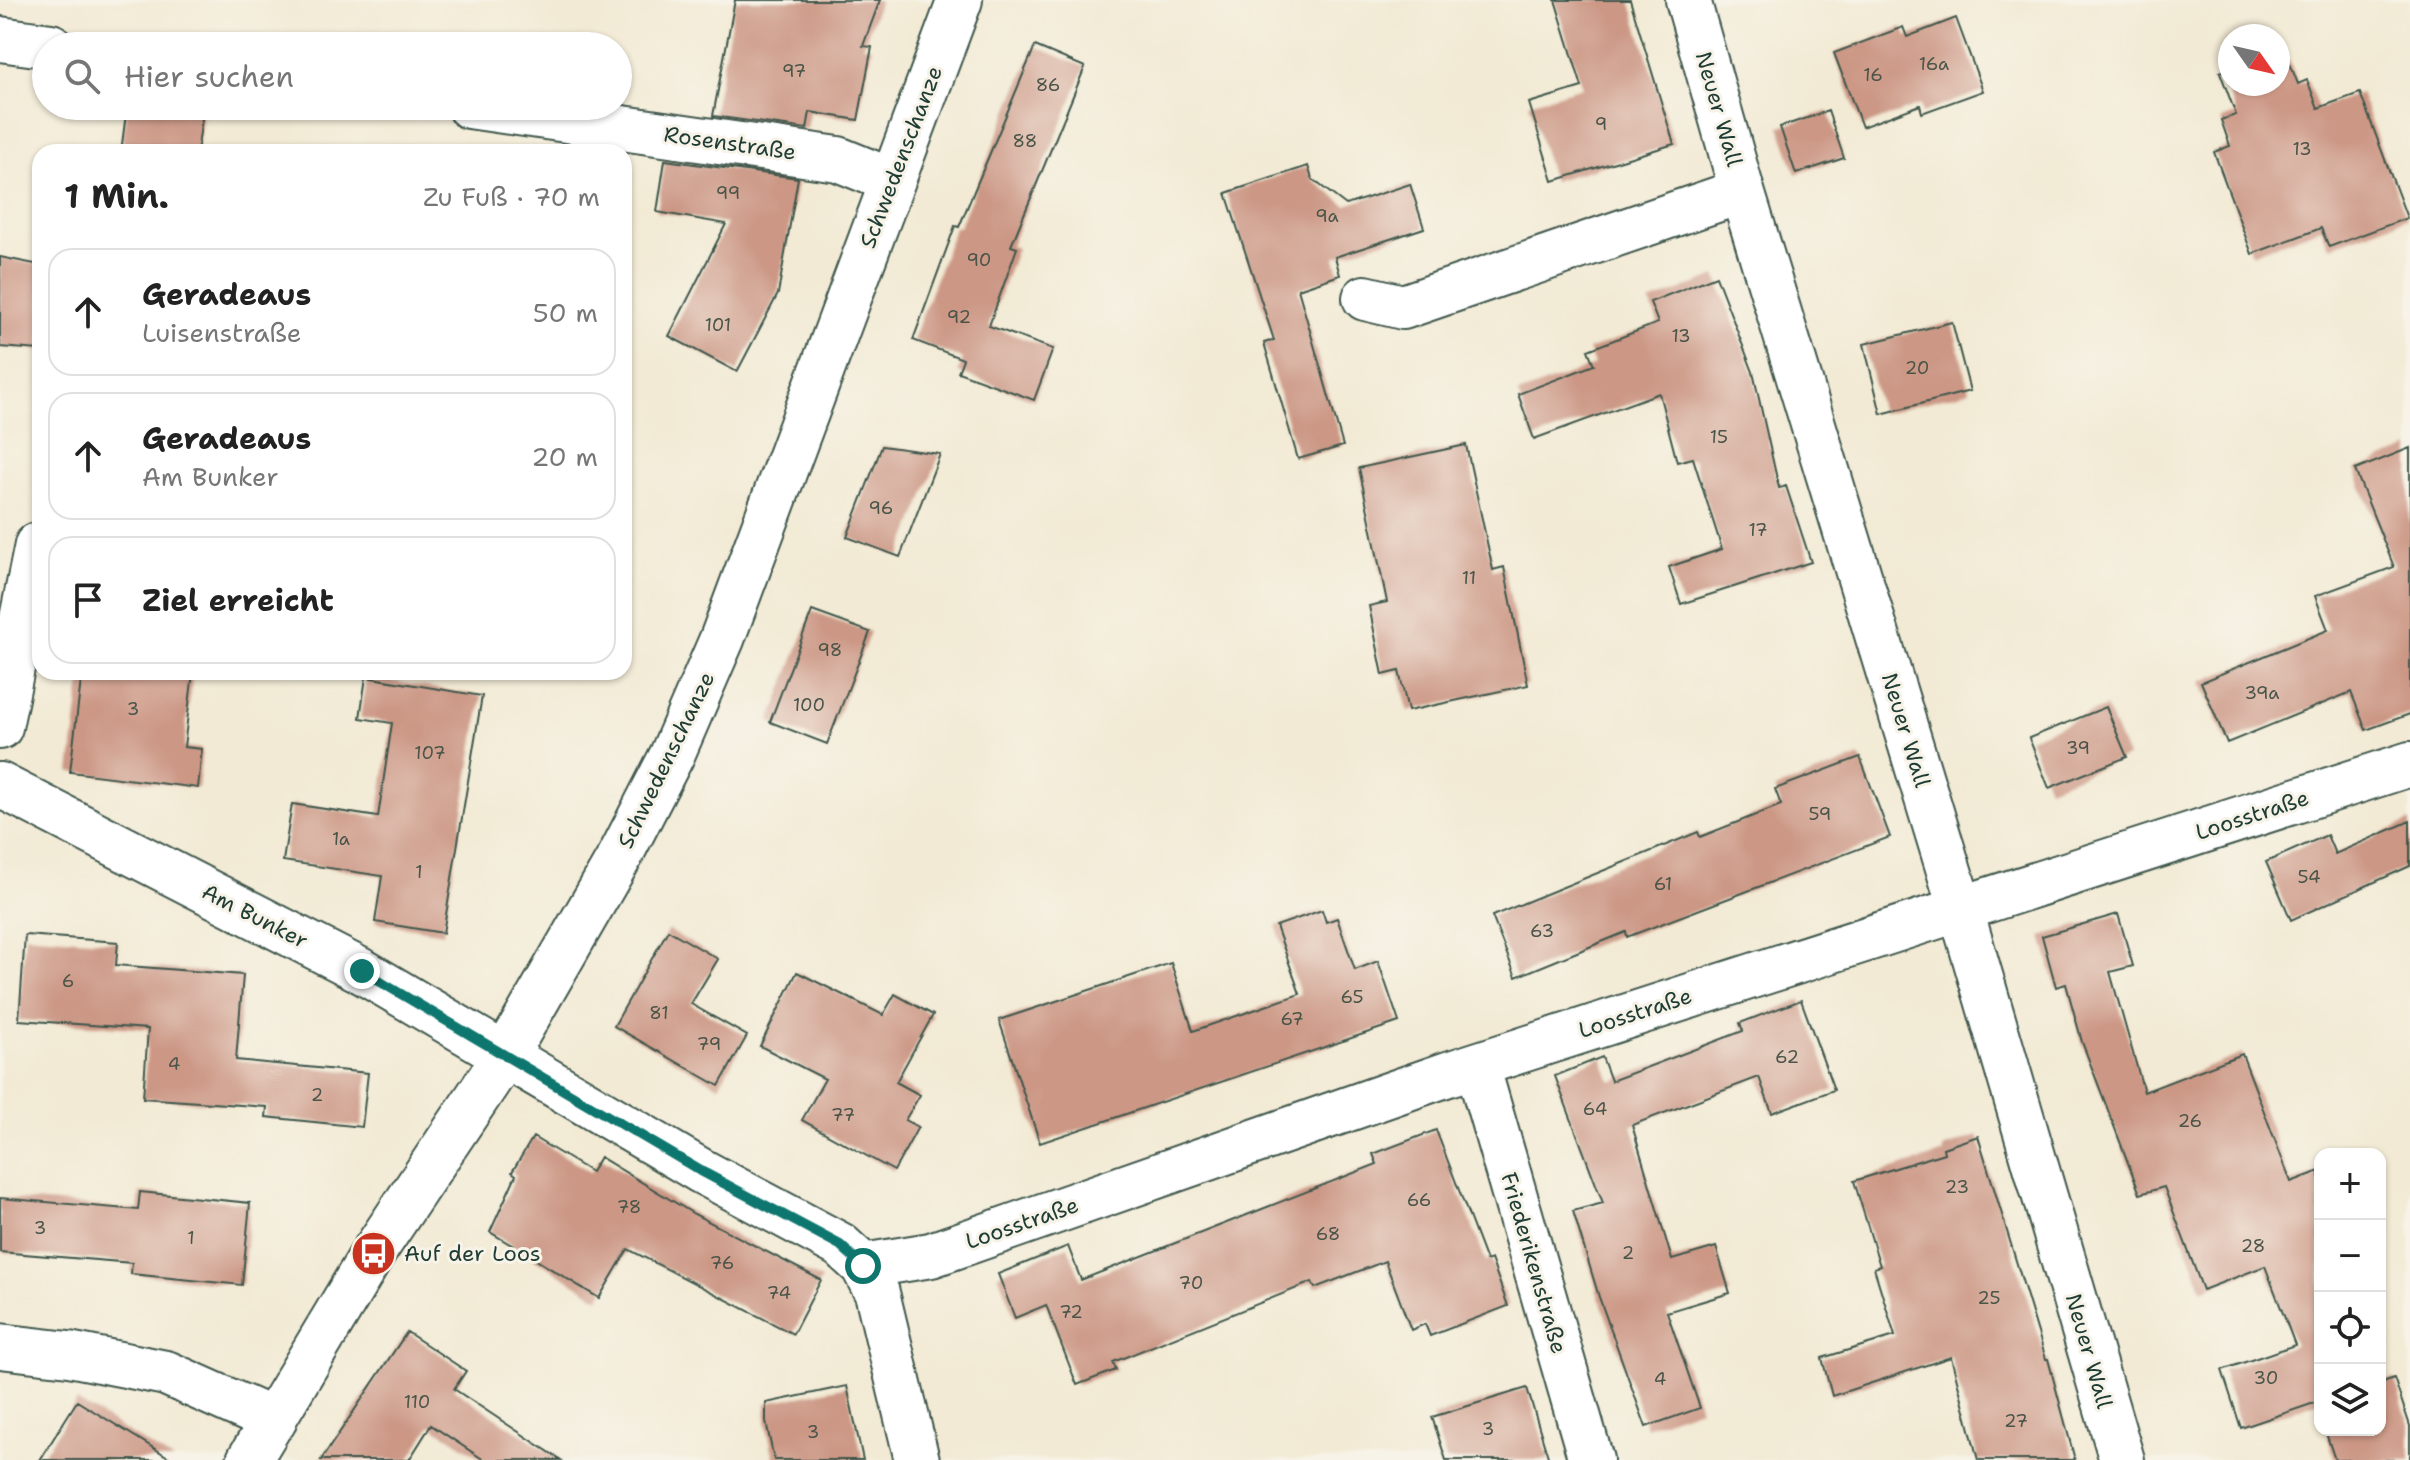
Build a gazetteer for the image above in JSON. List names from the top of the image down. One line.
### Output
{"streets":{"street":["Neuer Wall","Rosenstraße","Schwedenschanze","Loosstraße","Am Bunker","Friederikenstraße"]},"crossings":[["Neuer Wall","Loosstraße"],["Rosenstraße","Schwedenschanze"],["Schwedenschanze","Am Bunker"],["Loosstraße","Am Bunker"],["Loosstraße","Friederikenstraße"]],"places":{"bus stop":["Auf der Loos"]},"house_numbers":["16a","97","16","86","9","88","13","99","9a","90","92","101","13","20","15","96","17","11","98","39a","100","3","39","107","59","1a","1","54","61","63","6","65","81","67","79","62","4","2","64","77","26","23","66","78","3","68","1","28","2","76","70","74","25","72","30","4","110","27","3","3"],"north":"bottom right","page":{"search":"Hier suchen","heading":["1 Min.","Zu Fuß · 70 m"],"list":[["Geradeaus","Luisenstraße","50 m"],["Geradeaus","Am Bunker","20 m"],"Ziel erreicht"],"map_buttons":["+","−"]}}
